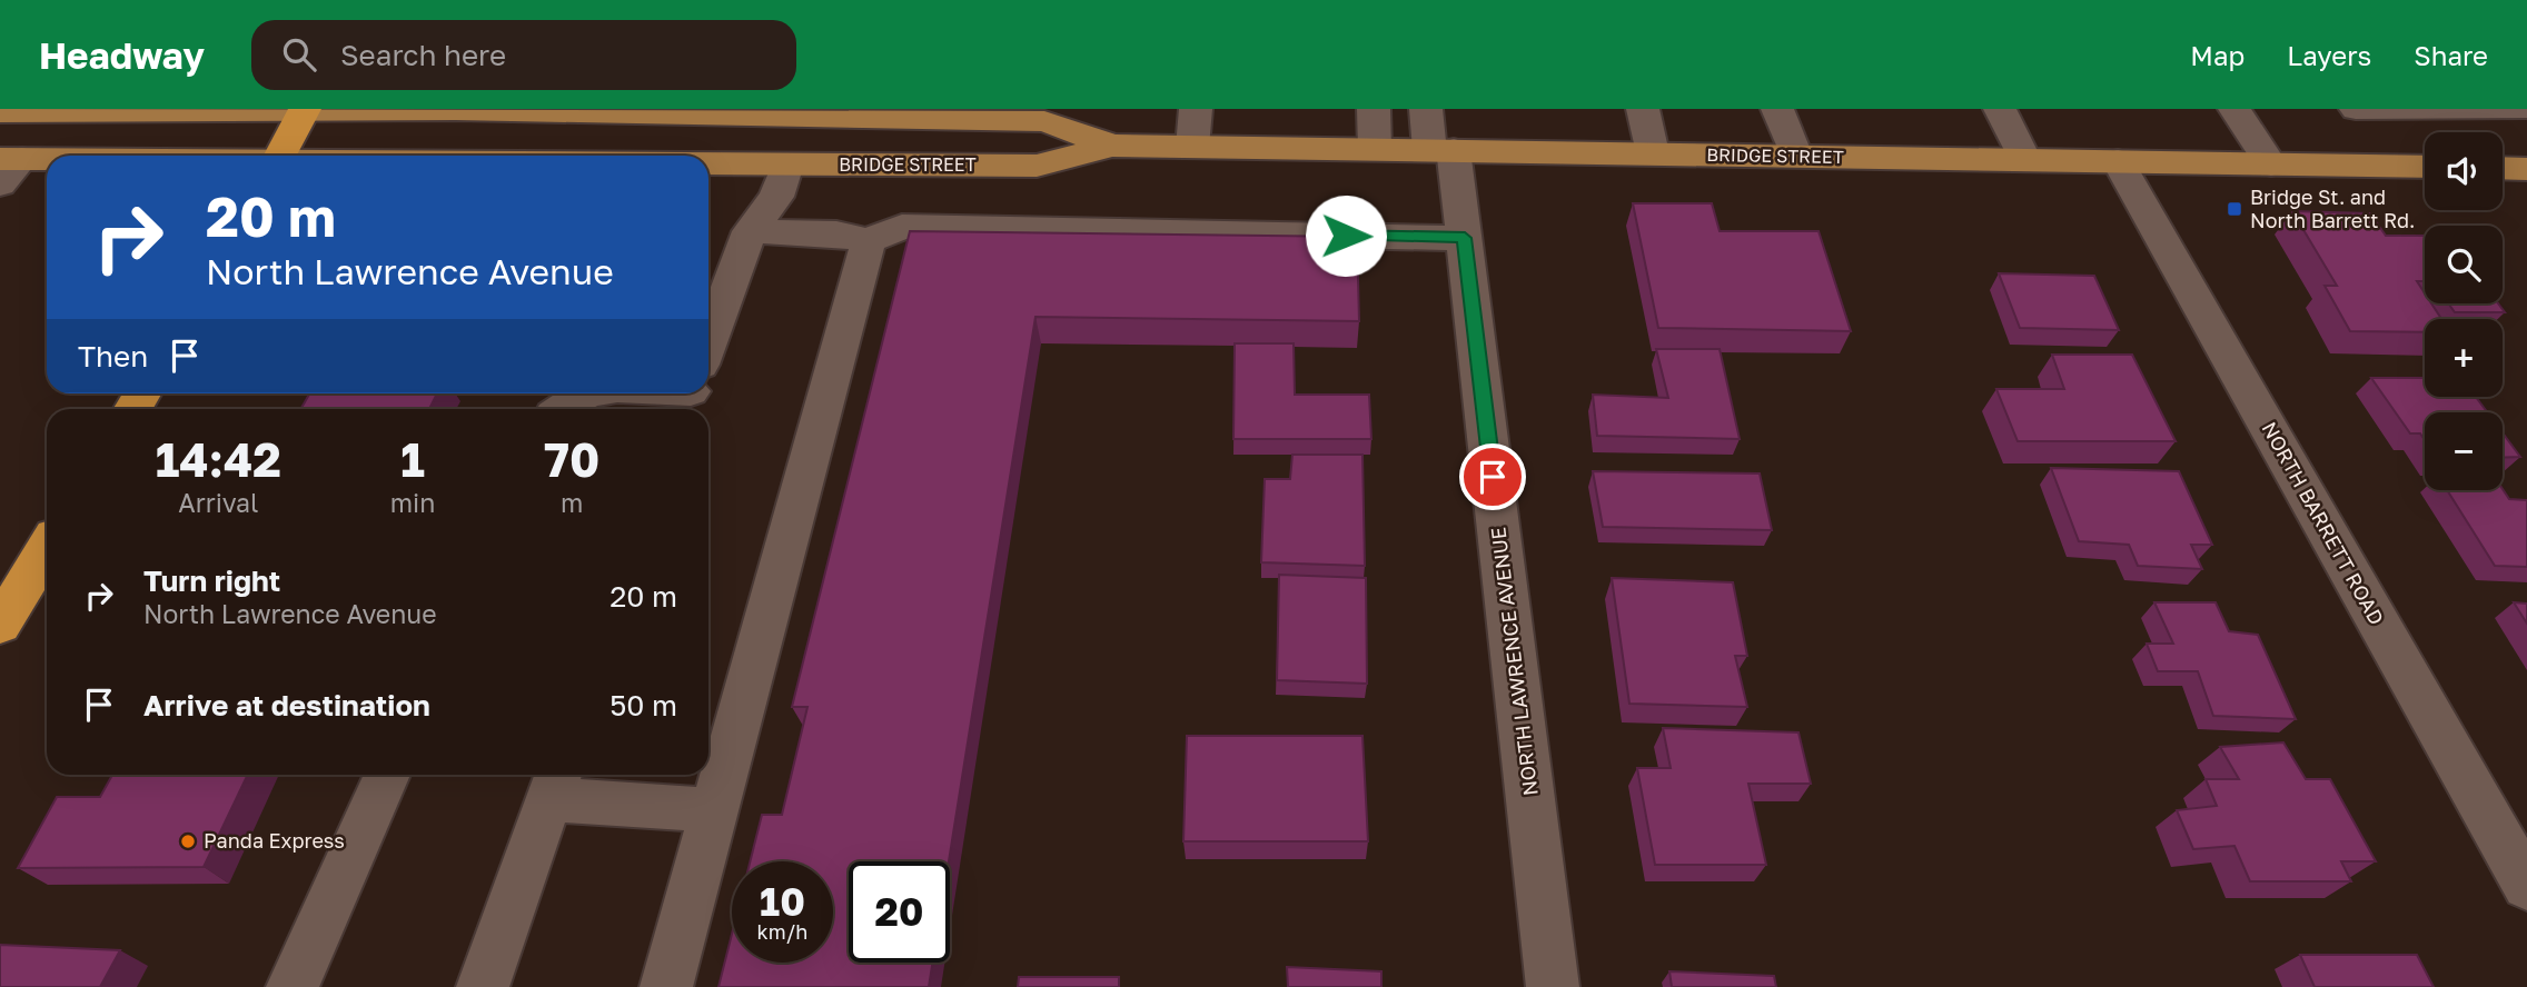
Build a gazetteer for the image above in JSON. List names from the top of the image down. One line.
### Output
{"streets":{"main road":["BRIDGE STREET"],"street":["NORTH BARRETT ROAD","NORTH LAWRENCE AVENUE"]},"crossings":[["BRIDGE STREET","NORTH BARRETT ROAD"],["BRIDGE STREET","NORTH LAWRENCE AVENUE"]],"places":{"transit":["Bridge St. and North Barrett Rd."],"other":["Panda Express"]},"page":{"header":"Headway","search":"Search here","nav":["Map","Layers","Share"],"map_buttons":["+","−"],"turn":["20 m","North Lawrence Avenue"],"then":"Then","eta":["14:42","Arrival","1","min","70","m"],"list":[{"name":"Turn right","note":"North Lawrence Avenue","value":"20 m"},{"name":"Arrive at destination","value":"50 m"}],"speed":"10 km/h","limit":"20"}}
